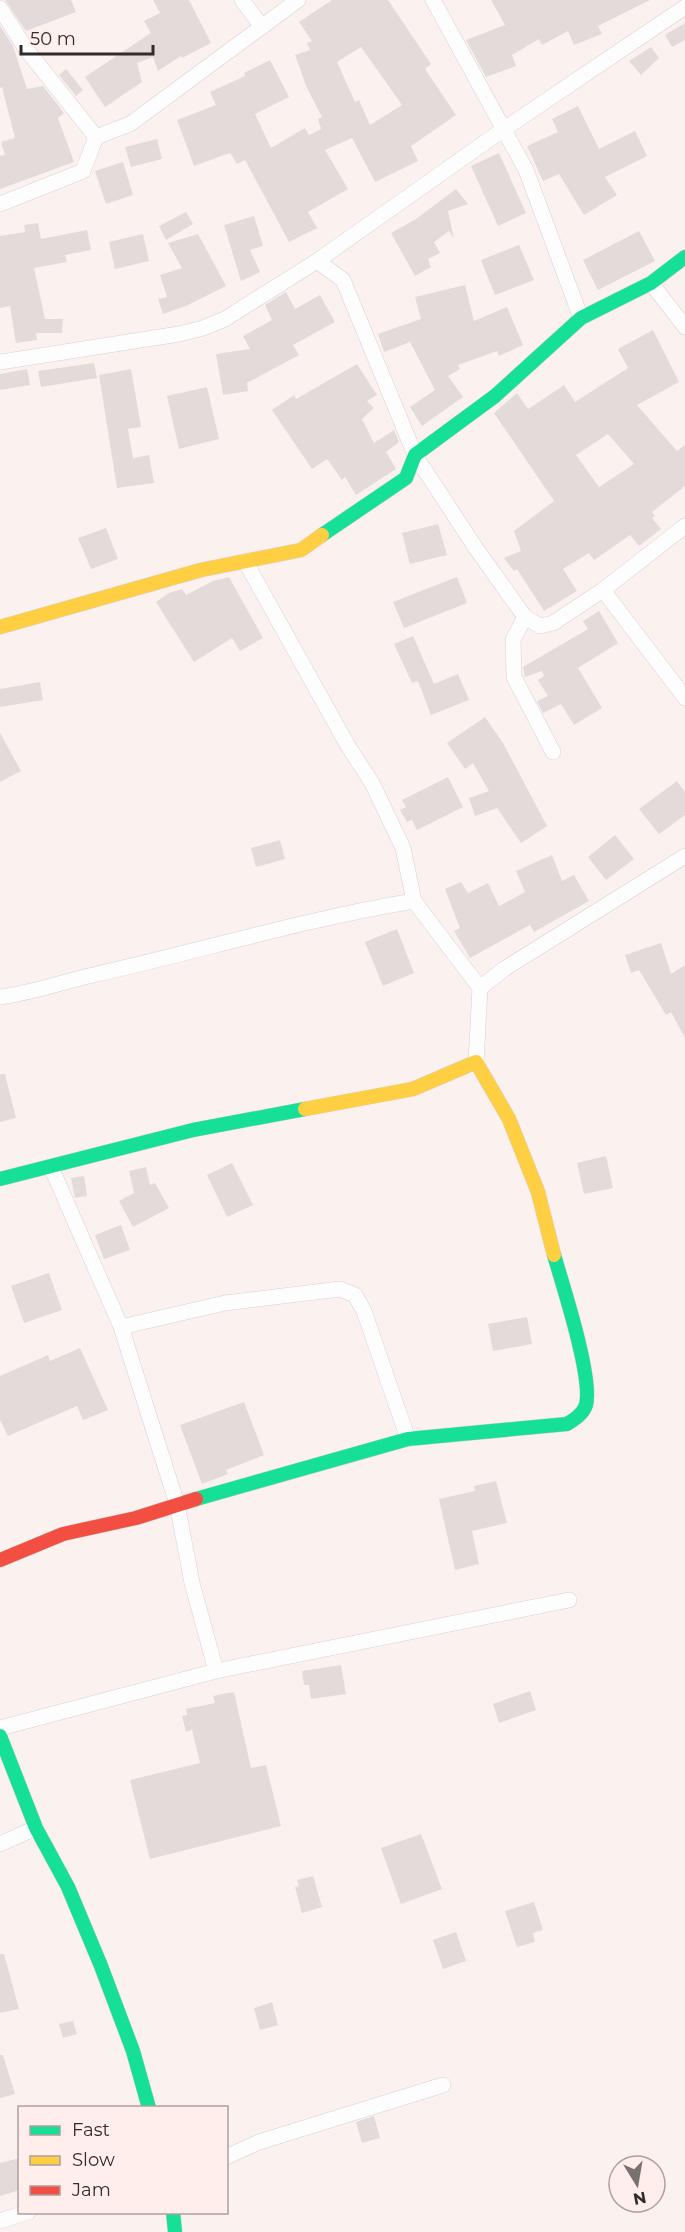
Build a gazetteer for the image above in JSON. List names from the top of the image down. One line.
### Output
{"legend":["Fast","Slow","Jam"],"scale_bar":"50 m","north":"bottom"}
